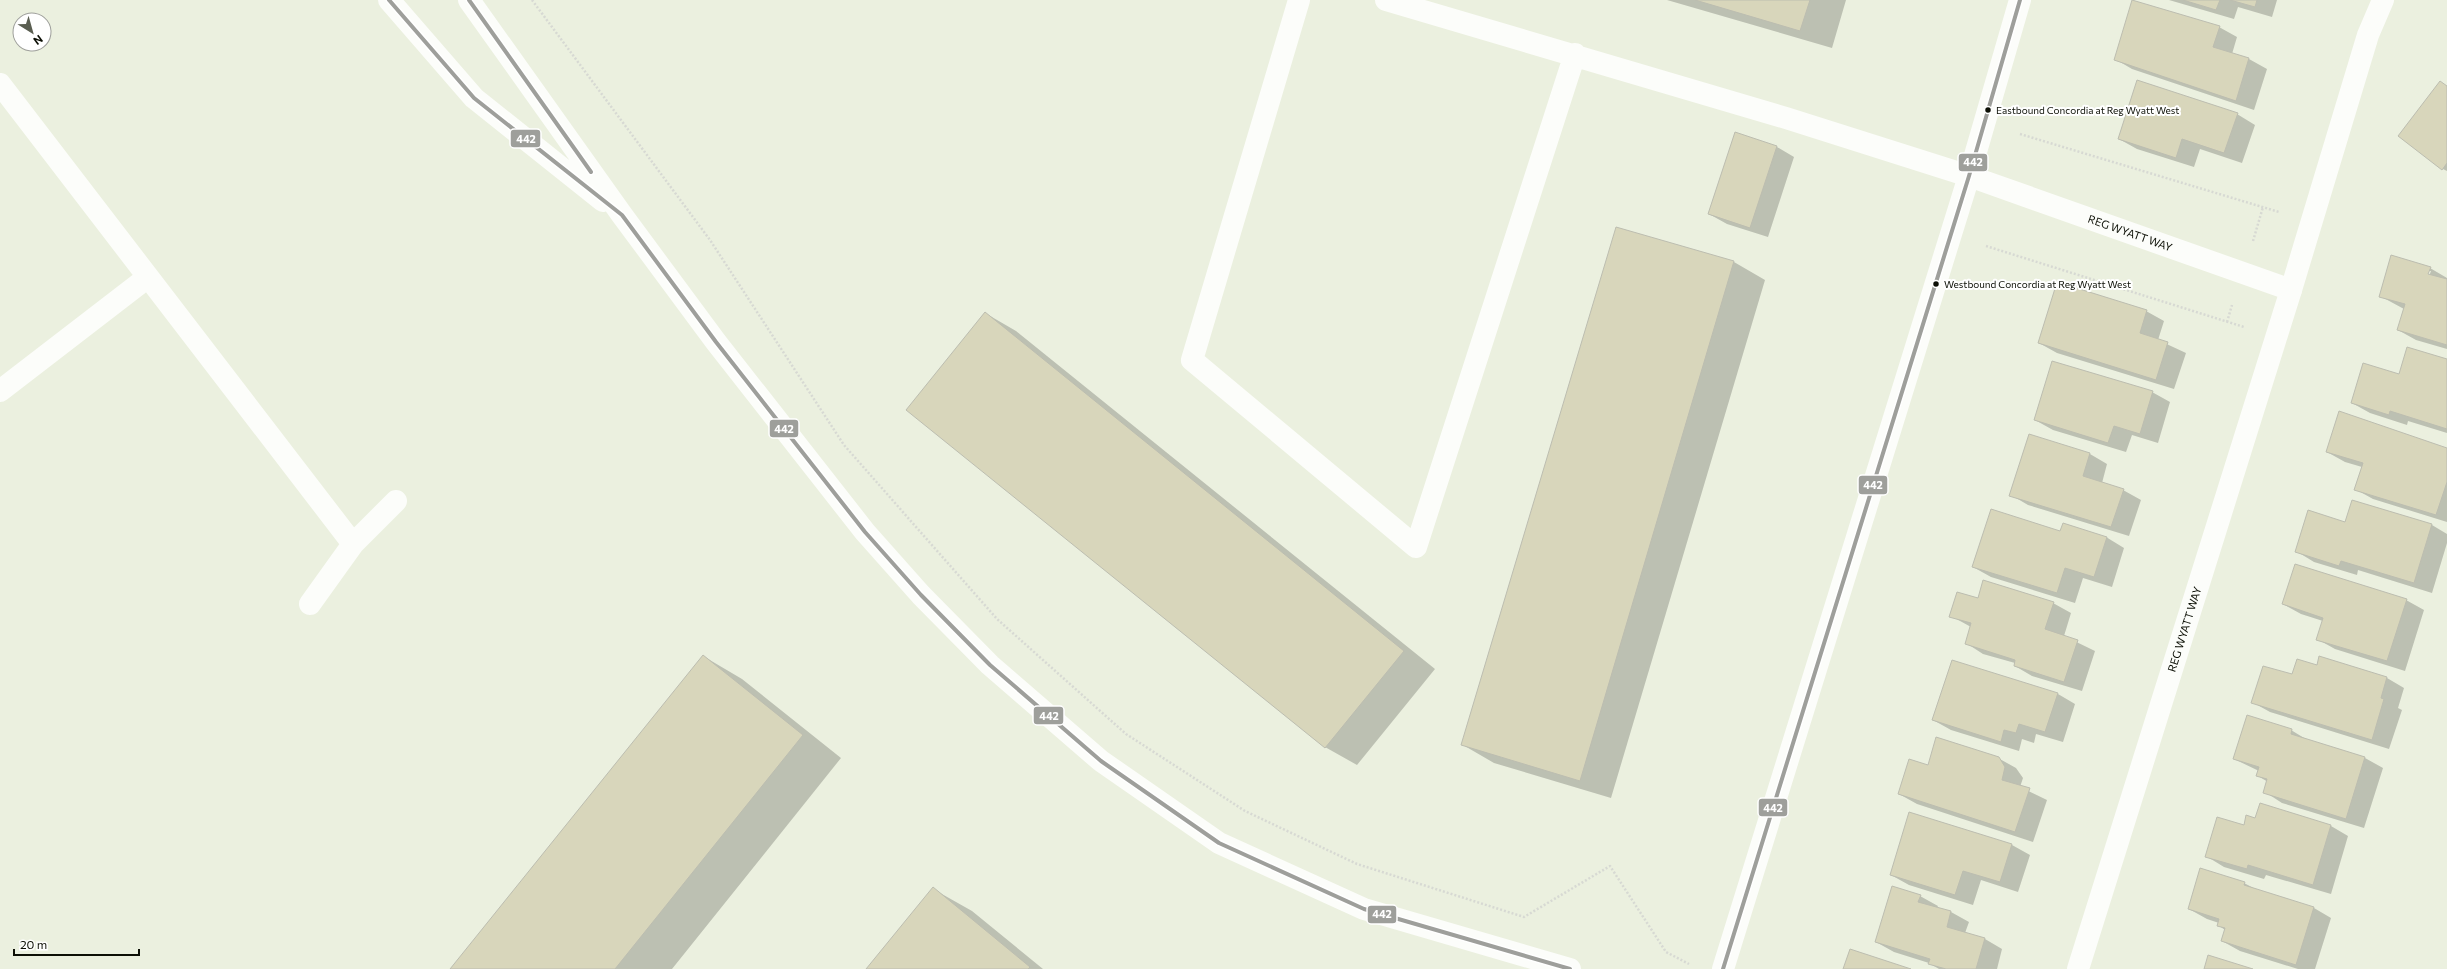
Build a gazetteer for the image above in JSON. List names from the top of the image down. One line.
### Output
{"streets":{"street":["REG WYATT WAY"]},"places":["Eastbound Concordia at Reg Wyatt West","Westbound Concordia at Reg Wyatt West"],"lines":["transit line 442"],"scale_bar":"20 m","north":"bottom right"}
